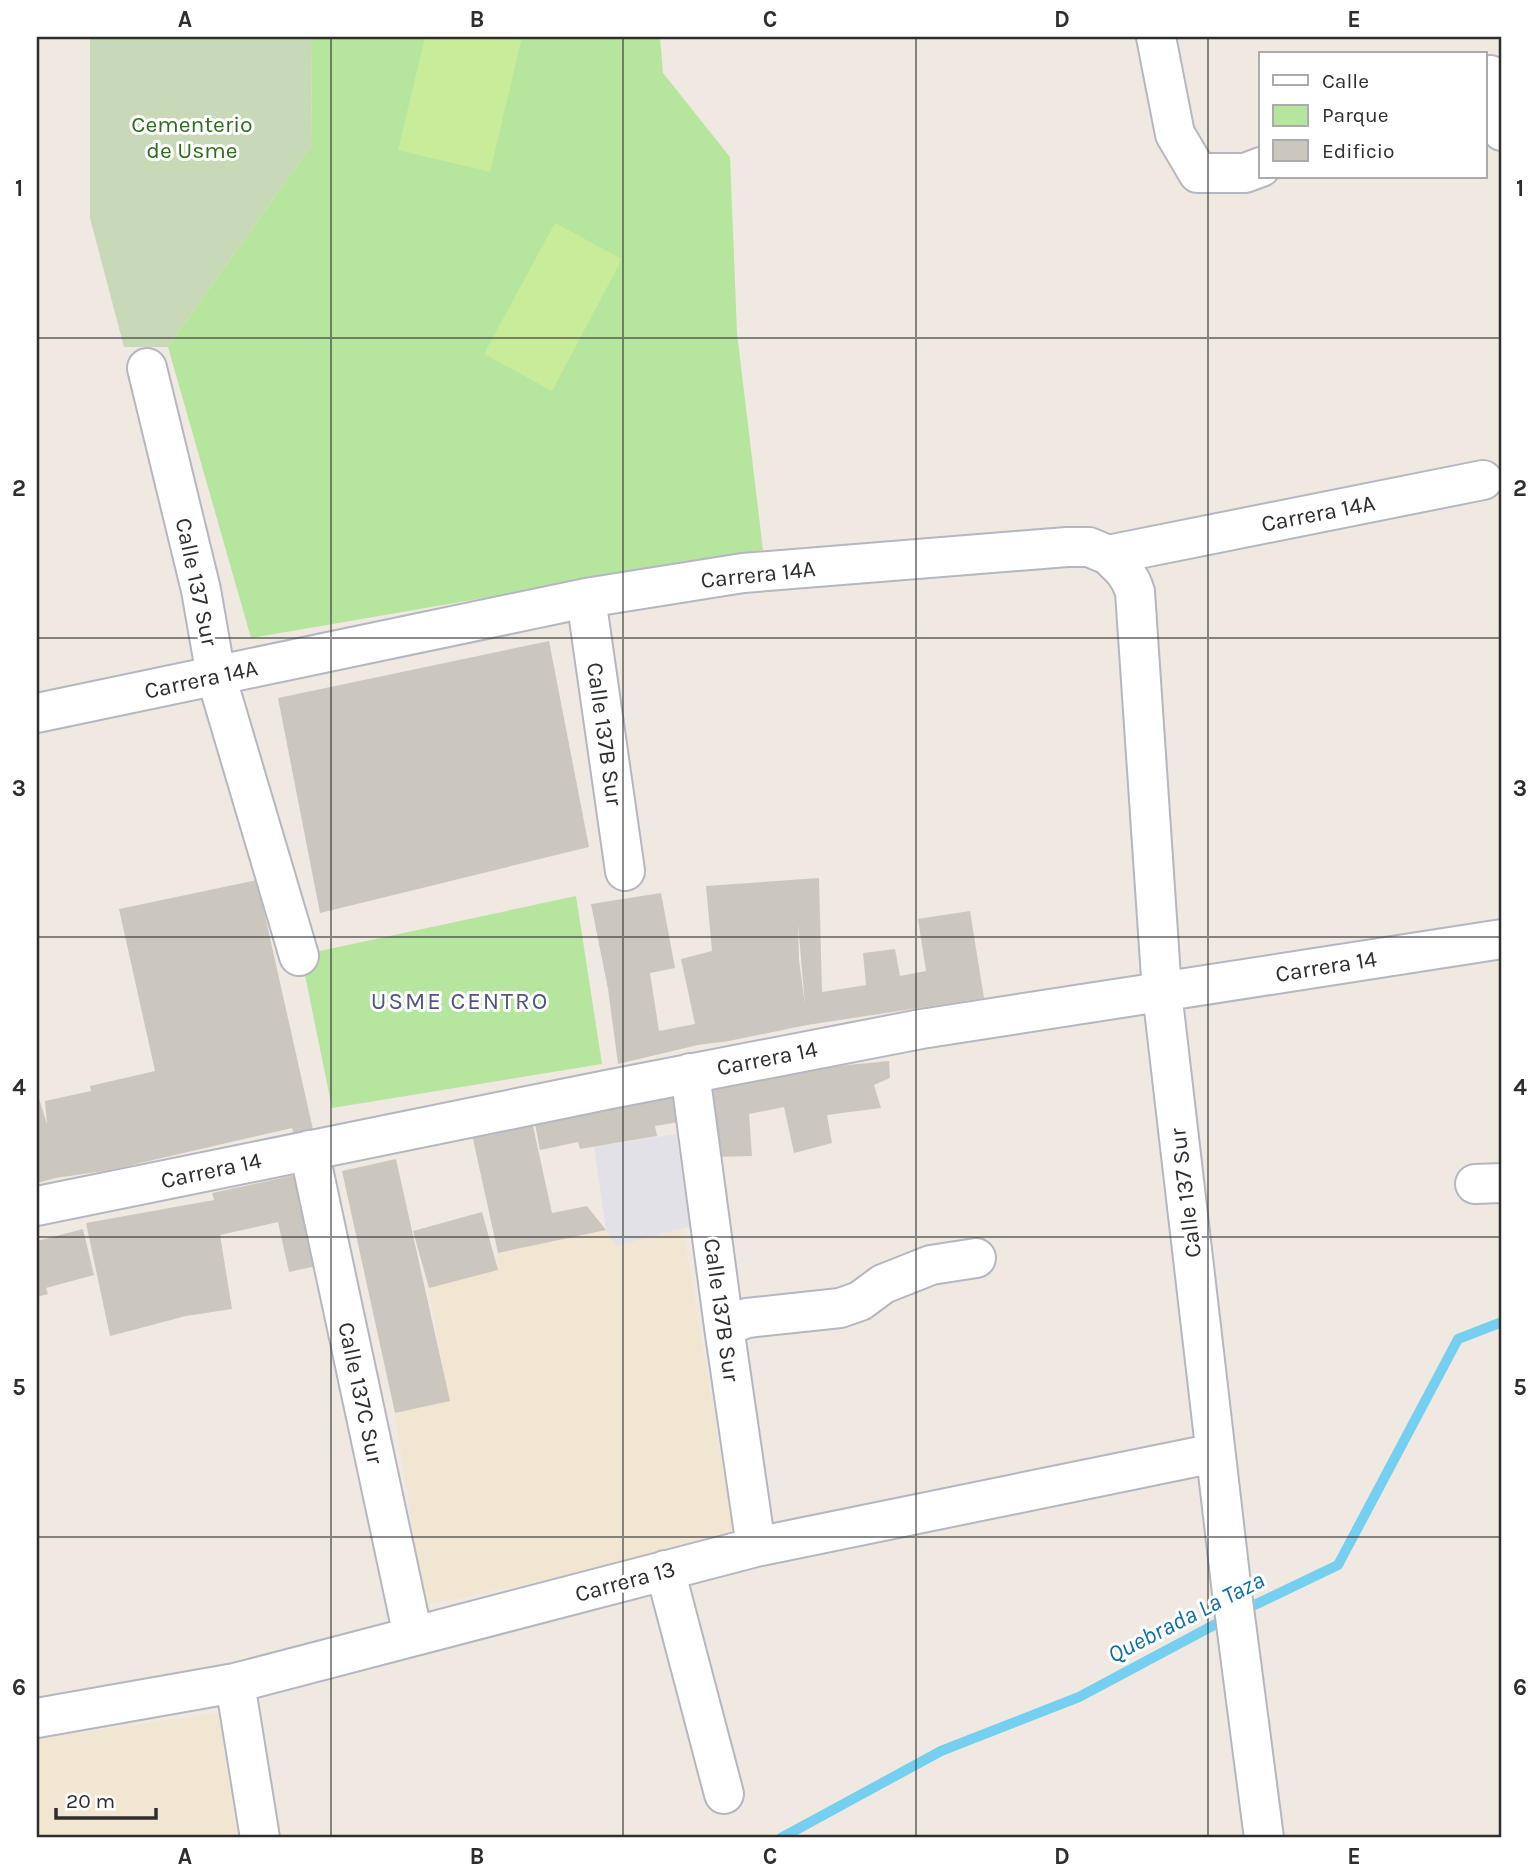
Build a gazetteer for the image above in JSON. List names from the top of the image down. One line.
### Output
{"streets":{"street":["Carrera 14A","Calle 137 Sur","Calle 137B Sur","Carrera 14","Calle 137C Sur","Carrera 13"]},"crossings":[["Carrera 14A","Calle 137 Sur"],["Carrera 14A","Calle 137B Sur"],["Calle 137 Sur","Carrera 14"],["Calle 137 Sur","Carrera 13"],["Calle 137B Sur","Carrera 14"],["Calle 137B Sur","Carrera 13"],["Carrera 14","Calle 137C Sur"],["Calle 137C Sur","Carrera 13"]],"districts":["USME CENTRO"],"water":["Quebrada La Taza"],"parks":["Cementerio de Usme"],"legend":["Calle","Parque","Edificio"],"scale_bar":"20 m","grid":{"columns":["A","B","C","D","E"],"rows":["1","2","3","4","5","6"]}}
